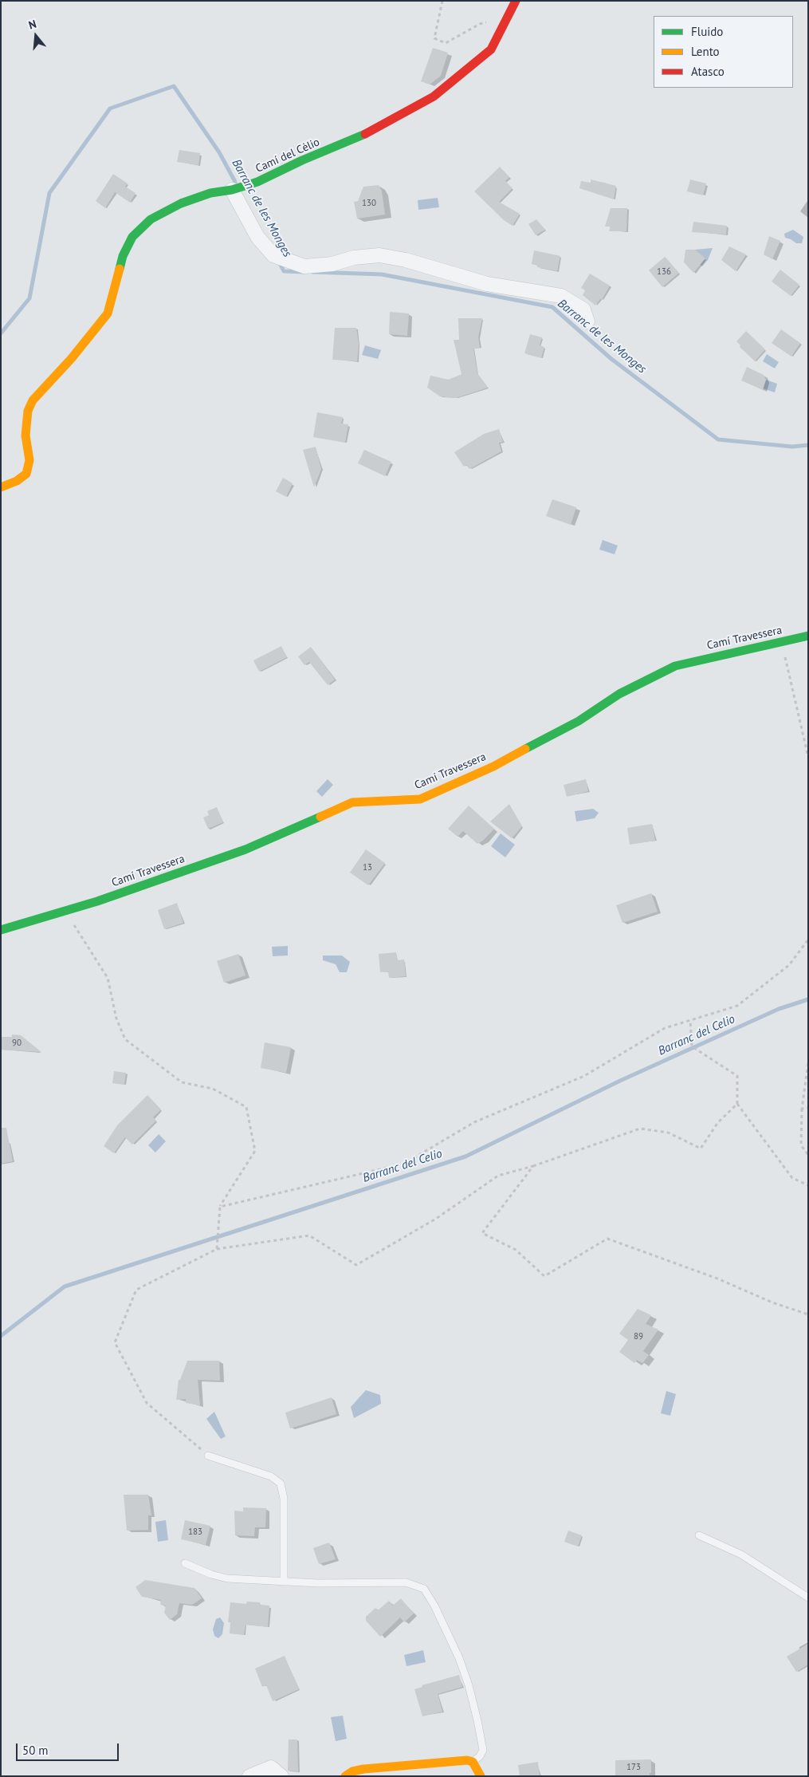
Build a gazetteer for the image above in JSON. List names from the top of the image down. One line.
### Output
{"streets":{"street":["Camí del Cèlio","Camí Travessera"]},"water":["Barranc de les Monges","Barranc del Celio"],"house_numbers":["130","136","13","90","89","183","173"],"legend":["Fluido","Lento","Atasco"],"scale_bar":"50 m","north":"top"}
